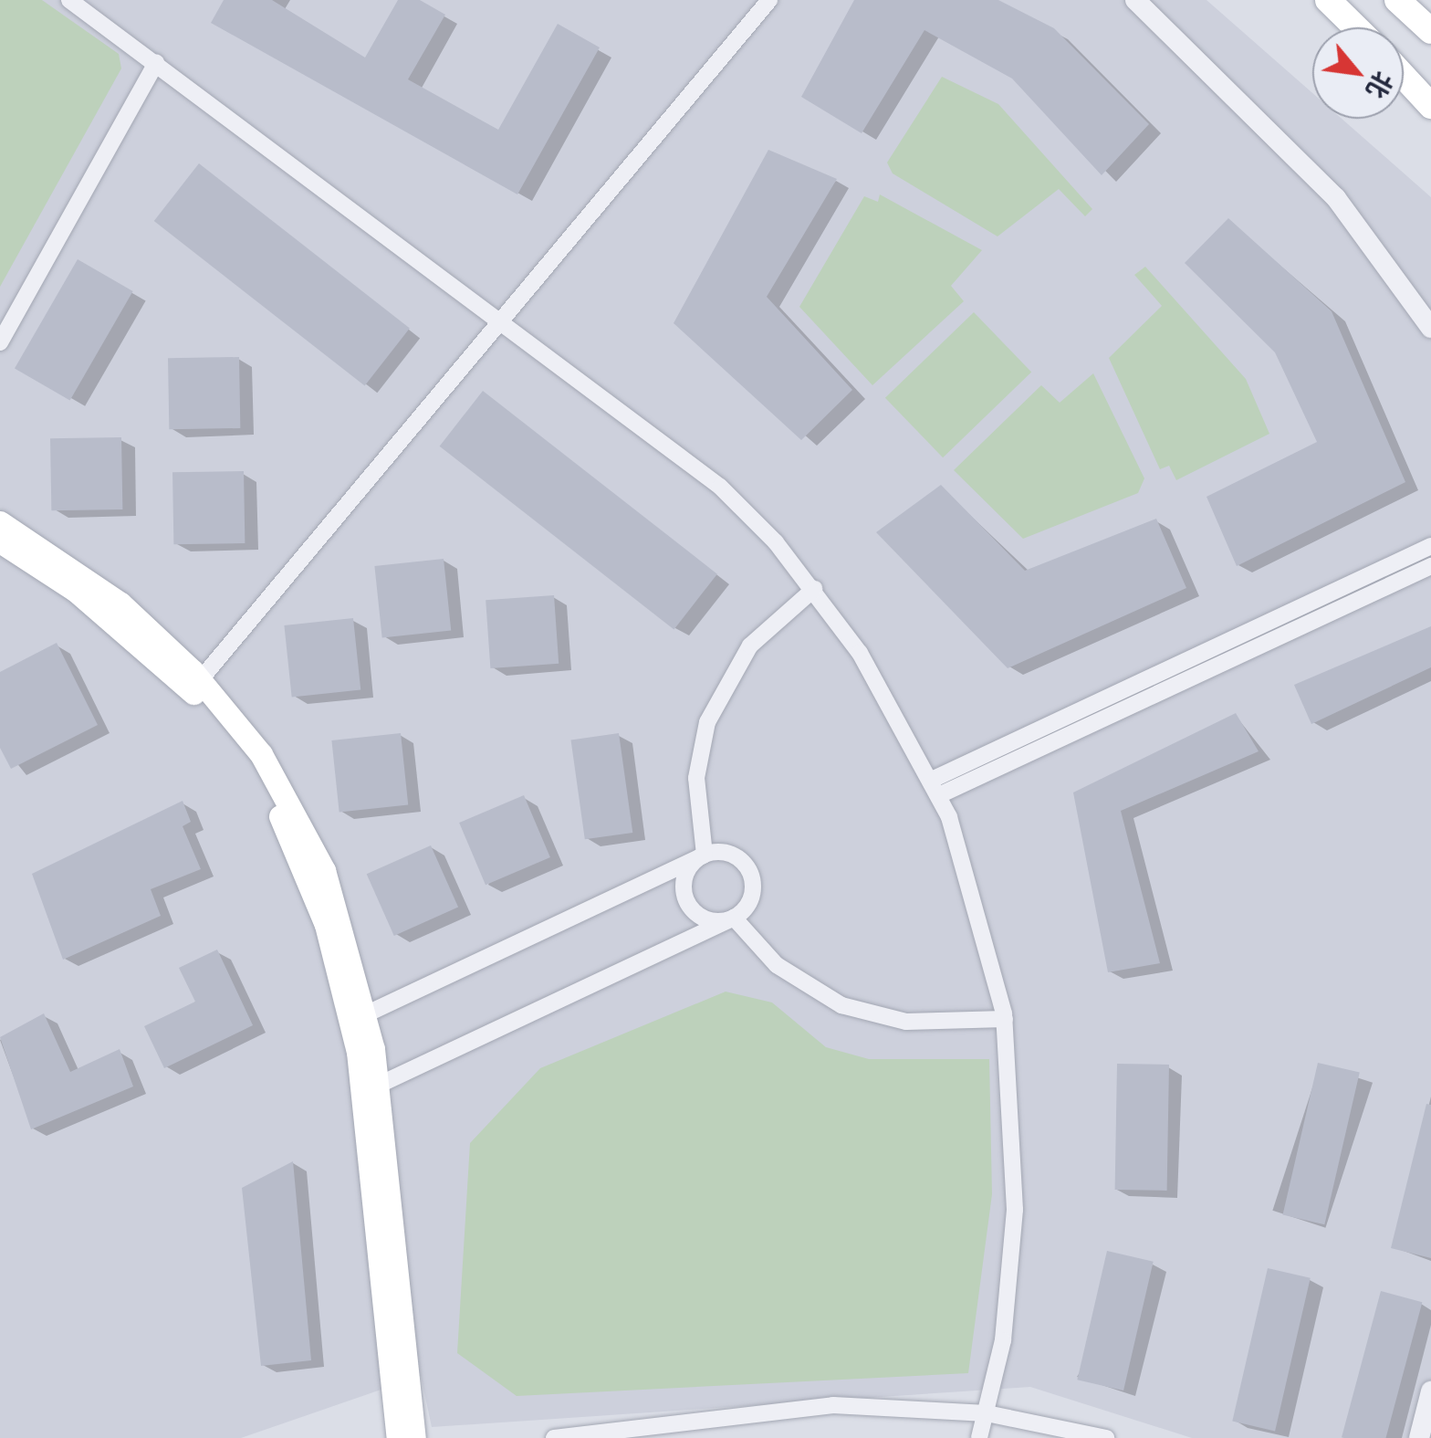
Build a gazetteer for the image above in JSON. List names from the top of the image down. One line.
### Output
{"north":"bottom right"}
